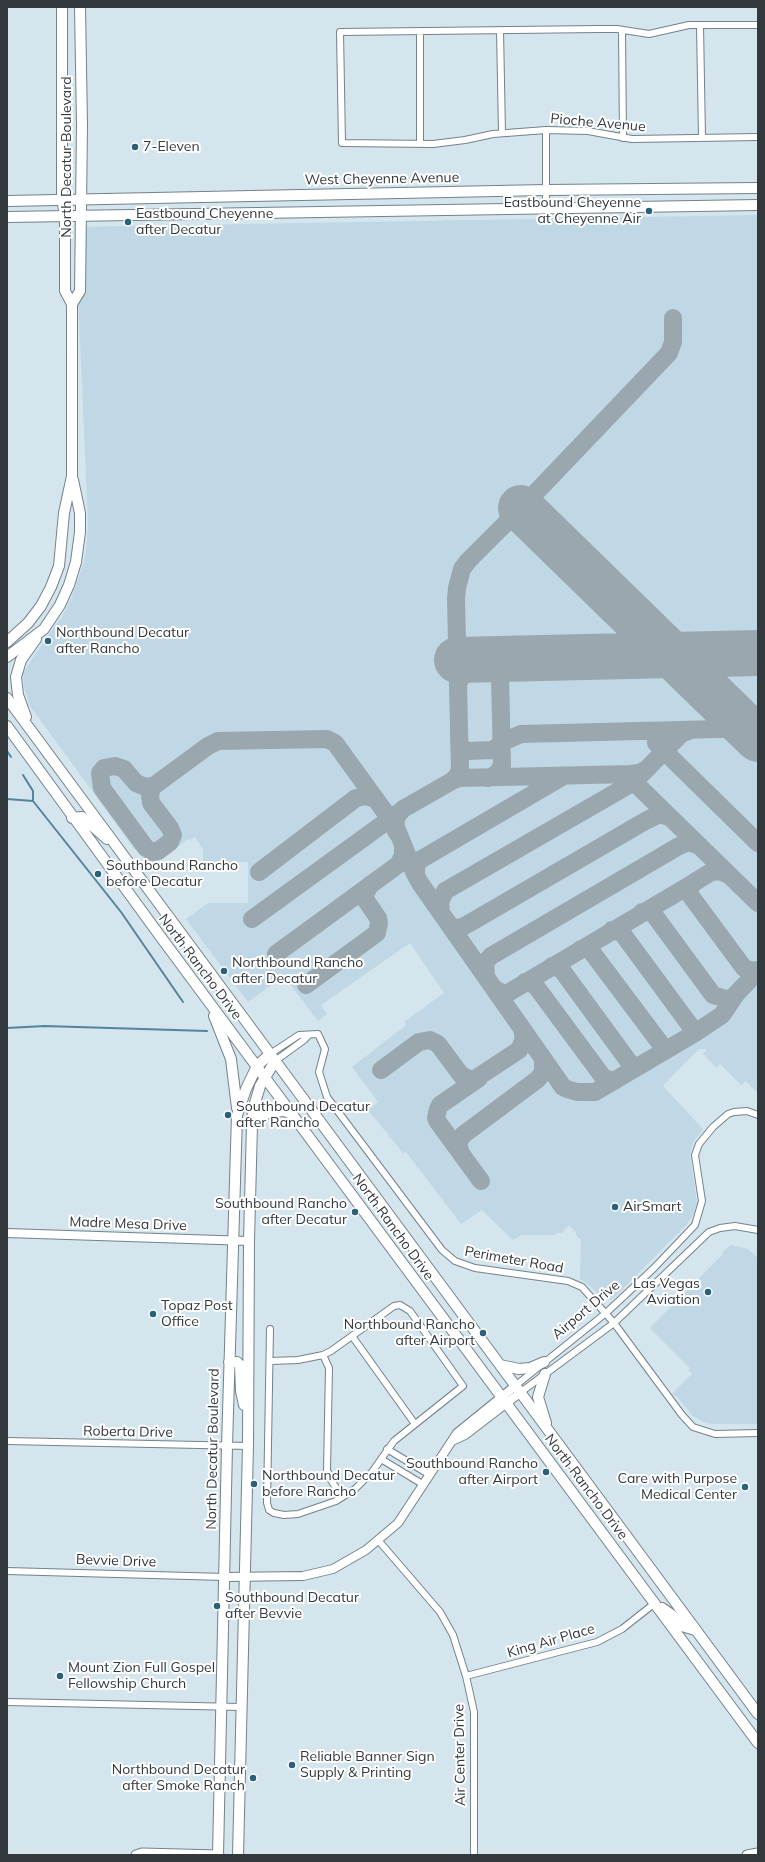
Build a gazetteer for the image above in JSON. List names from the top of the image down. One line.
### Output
{"streets":{"main road":["North Decatur Boulevard","West Cheyenne Avenue","North Rancho Drive"],"street":["Pioche Avenue","Madre Mesa Drive","Perimeter Road","Airport Drive","Roberta Drive","Bevvie Drive","King Air Place","Air Center Drive"]},"crossings":[["North Decatur Boulevard","West Cheyenne Avenue"],["North Decatur Boulevard","North Rancho Drive"],["North Decatur Boulevard","Madre Mesa Drive"],["North Decatur Boulevard","Perimeter Road"],["North Decatur Boulevard","Roberta Drive"],["North Decatur Boulevard","Bevvie Drive"],["North Rancho Drive","Perimeter Road"],["North Rancho Drive","Airport Drive"],["North Rancho Drive","King Air Place"],["Perimeter Road","Airport Drive"],["King Air Place","Air Center Drive"]],"places":["7-Eleven","Eastbound Cheyenne at Cheyenne Air","Eastbound Cheyenne after Decatur","Northbound Decatur after Rancho","Southbound Rancho before Decatur","Northbound Rancho after Decatur","Southbound Decatur after Rancho","AirSmart","Southbound Rancho after Decatur","Las Vegas Aviation","Topaz Post Office","Northbound Rancho after Airport","Southbound Rancho after Airport","Northbound Decatur before Rancho","Care with Purpose Medical Center","Southbound Decatur after Bevvie","Mount Zion Full Gospel Fellowship Church","Reliable Banner Sign Supply & Printing","Northbound Decatur after Smoke Ranch"]}
